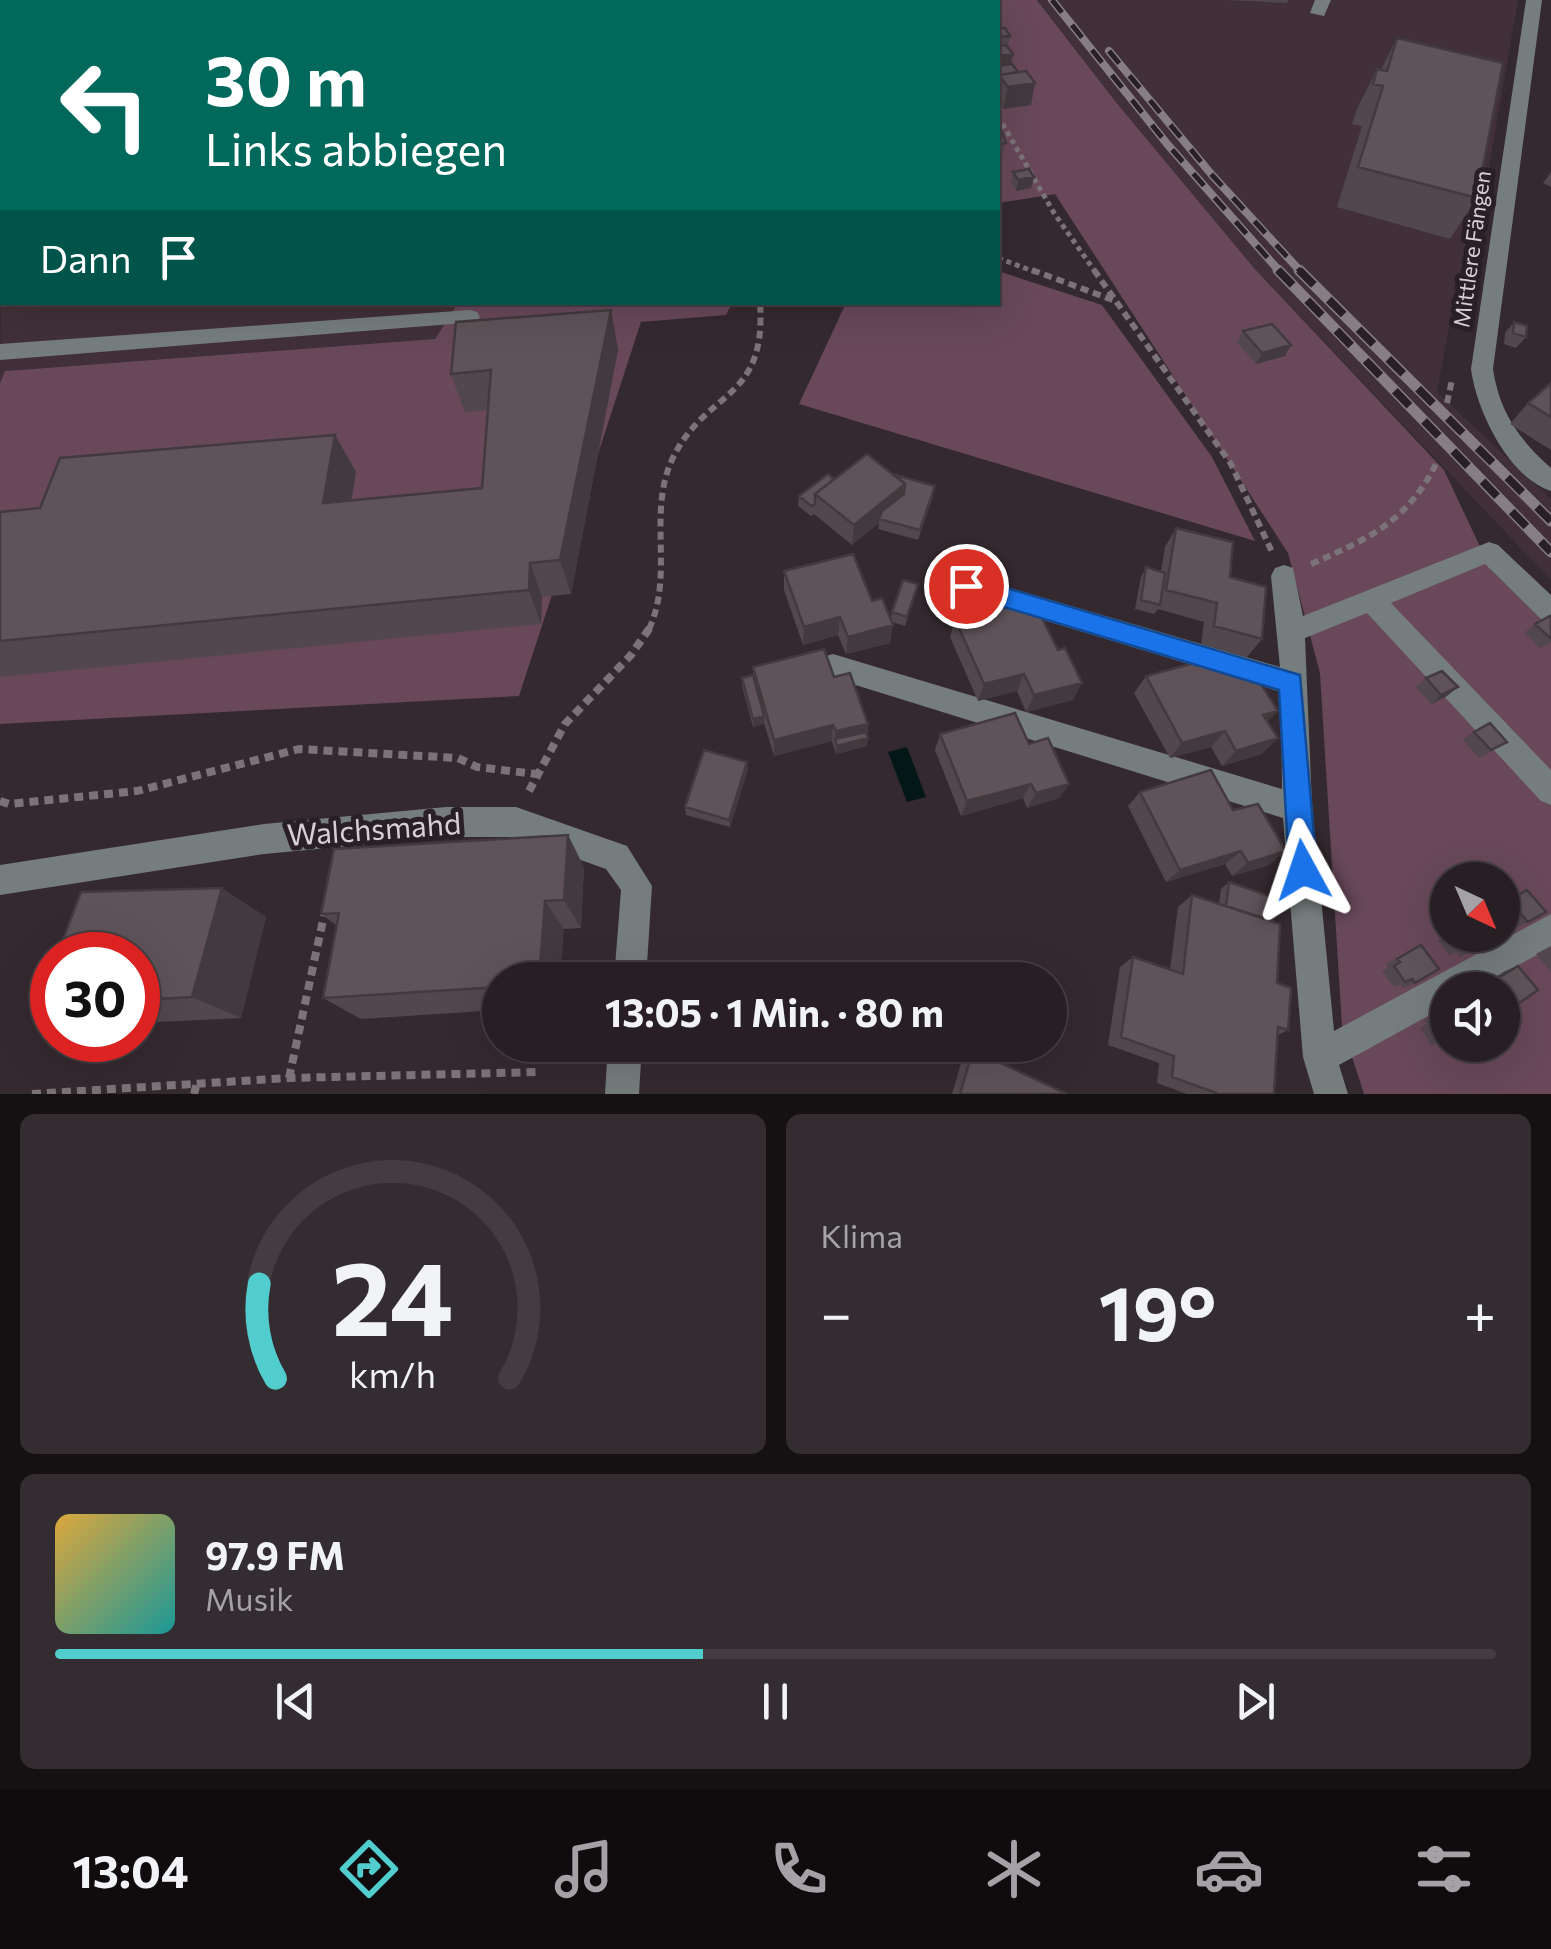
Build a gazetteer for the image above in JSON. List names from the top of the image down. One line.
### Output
{"streets":{"street":["Mittlere Fängen","Walchsmahd"]},"north":"bottom right","page":{"turn":["30 m","Links abbiegen"],"then":"Dann","limit":"30","trip":"13:05 · 1 Min. · 80 m","tile":"Klima","heat":["−","19°","+"],"song":["97.9 FM","Musik"],"tabs":"13:04","gauge":["24","km/h"]}}
